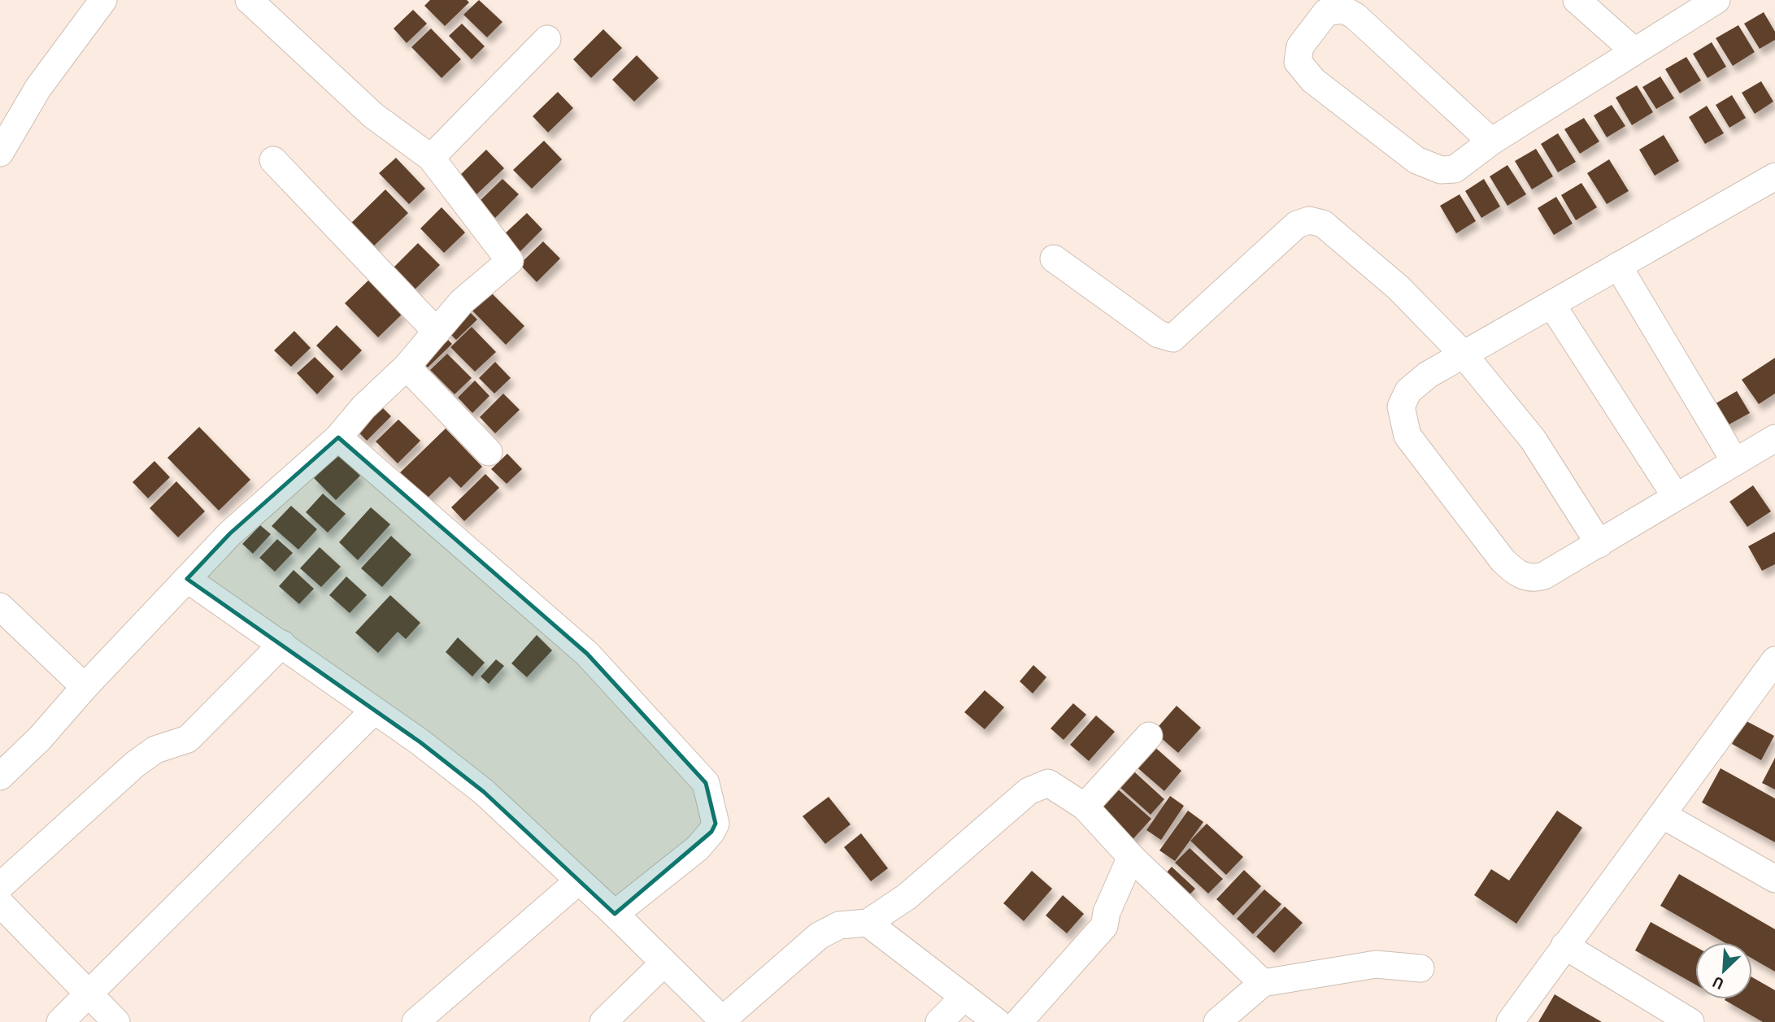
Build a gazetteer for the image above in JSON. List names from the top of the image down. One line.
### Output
{"north":"bottom left"}
